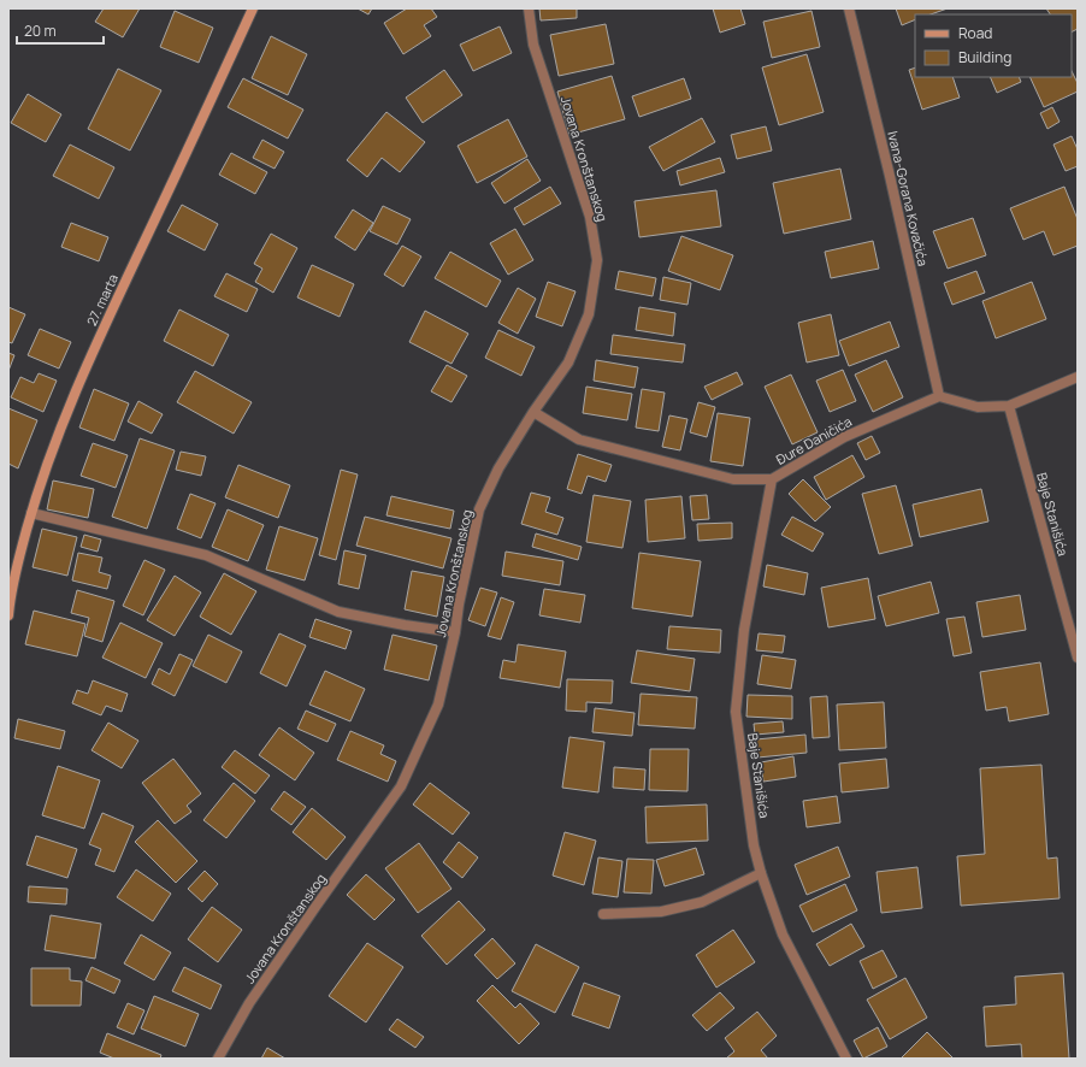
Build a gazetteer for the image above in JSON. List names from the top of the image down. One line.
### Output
{"streets":{"street":["Jovana Kronštanskog","Ivana-Gorana Kovačića","27. marta","Đure Daničića","Baje Stanišića"]},"crossings":[["Jovana Kronštanskog","Đure Daničića"],["Ivana-Gorana Kovačića","Đure Daničića"],["Đure Daničića","Baje Stanišića"]],"legend":["Road","Building"],"scale_bar":"20 m"}
